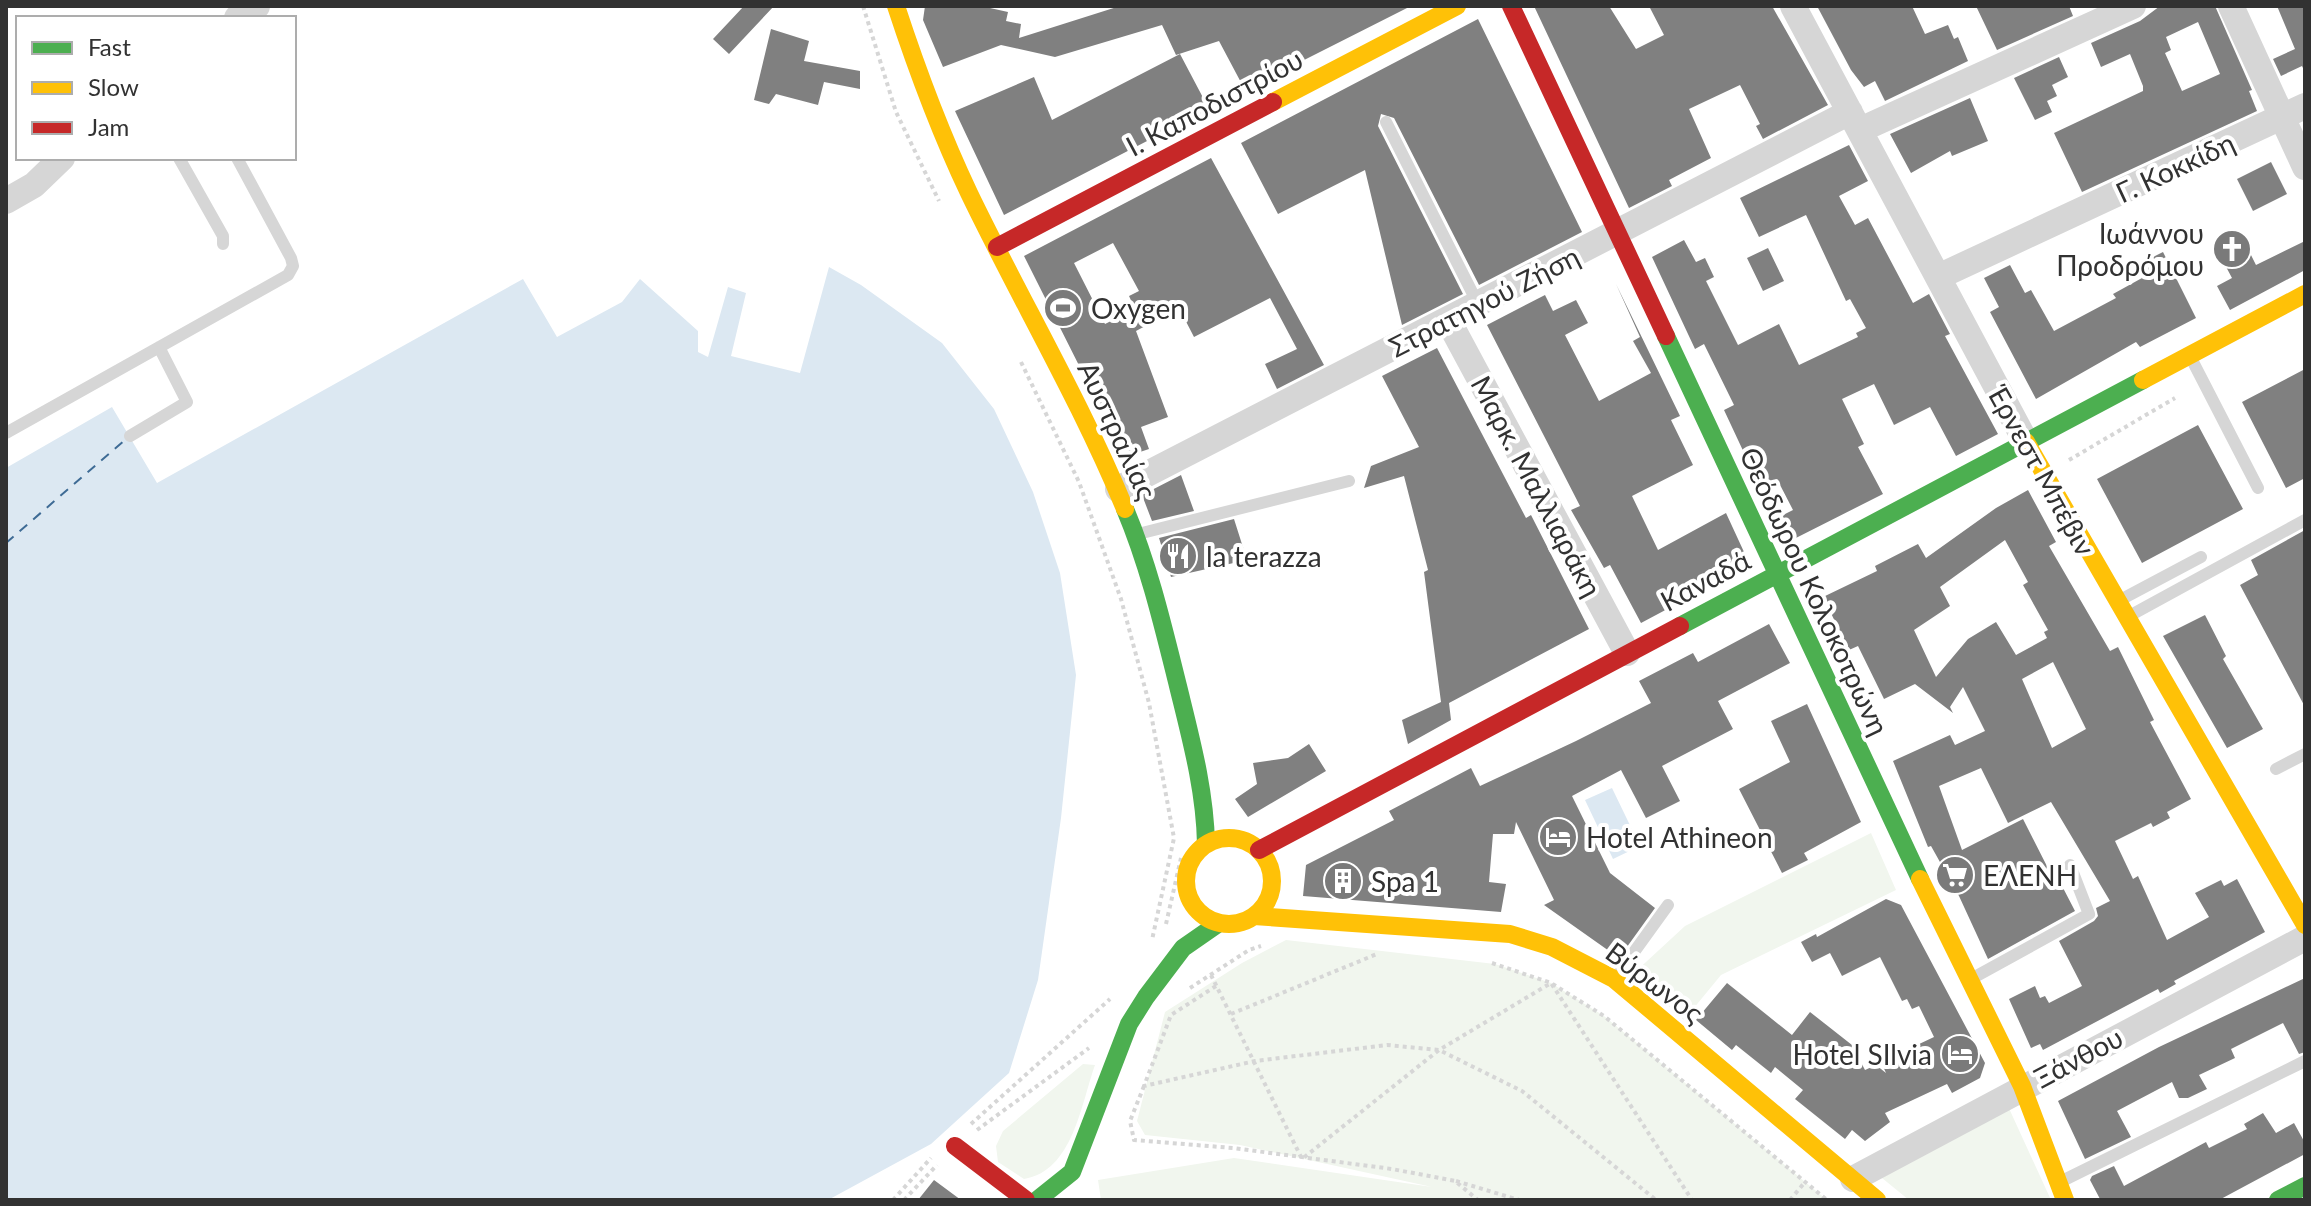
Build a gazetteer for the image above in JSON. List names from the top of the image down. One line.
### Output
{"streets":{"street":["Ι. Καποδιστρίου","Γ. Κοκκίδη","Στρατηγού Ζήση","Αυστραλίας","Έρνεστ Μπέβιν","Μαρκ. Μαλλιαράκη","Καναδά","Θεόδωρου Κολοκοτρώνη","Βύρωνος","Ξάνθου"]},"crossings":[["Ι. Καποδιστρίου","Αυστραλίας"],["Γ. Κοκκίδη","Έρνεστ Μπέβιν"],["Στρατηγού Ζήση","Αυστραλίας"],["Στρατηγού Ζήση","Έρνεστ Μπέβιν"],["Στρατηγού Ζήση","Μαρκ. Μαλλιαράκη"],["Στρατηγού Ζήση","Θεόδωρου Κολοκοτρώνη"],["Έρνεστ Μπέβιν","Καναδά"],["Μαρκ. Μαλλιαράκη","Καναδά"],["Καναδά","Θεόδωρου Κολοκοτρώνη"],["Καναδά","Βύρωνος"],["Θεόδωρου Κολοκοτρώνη","Ξάνθου"],["Βύρωνος","Ξάνθου"]],"places":{"church":["Ιωάννου Προδρόμου"],"sports":["Oxygen"],"restaurant":["la terazza"],"hotel":["Hotel Athineon","Hotel SIlvia"],"supermarket":["ΕΛΕΝΗ"],"building":["Spa 1"]},"legend":["Fast","Slow","Jam"]}
